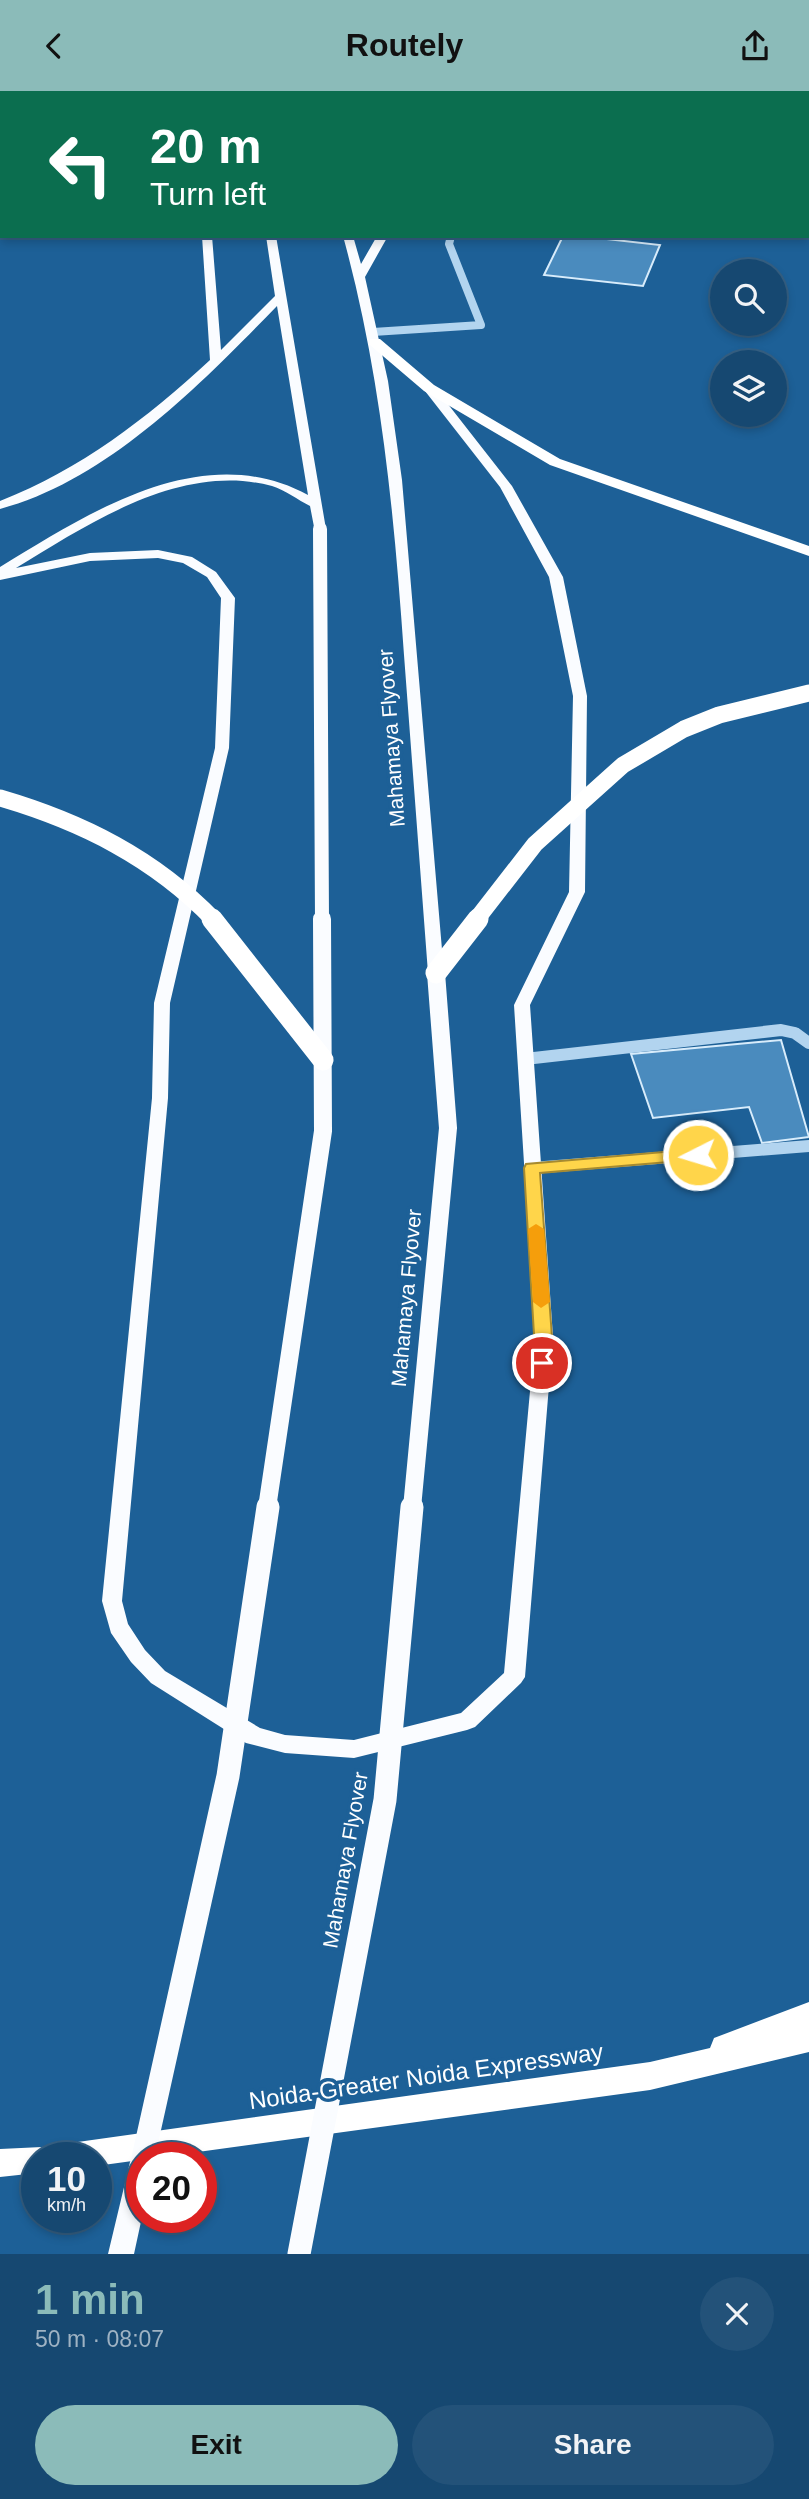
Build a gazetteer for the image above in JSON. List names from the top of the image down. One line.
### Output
{"streets":{"highway":["Noida-Greater Noida Expressway"],"main road":["Mahamaya Flyover"]},"page":{"header":"Routely","turn":["20 m","Turn left"],"speed":"10 km/h","limit":"20","heading":["1 min","50 m · 08:07"],"buttons":["Exit","Share"]}}
